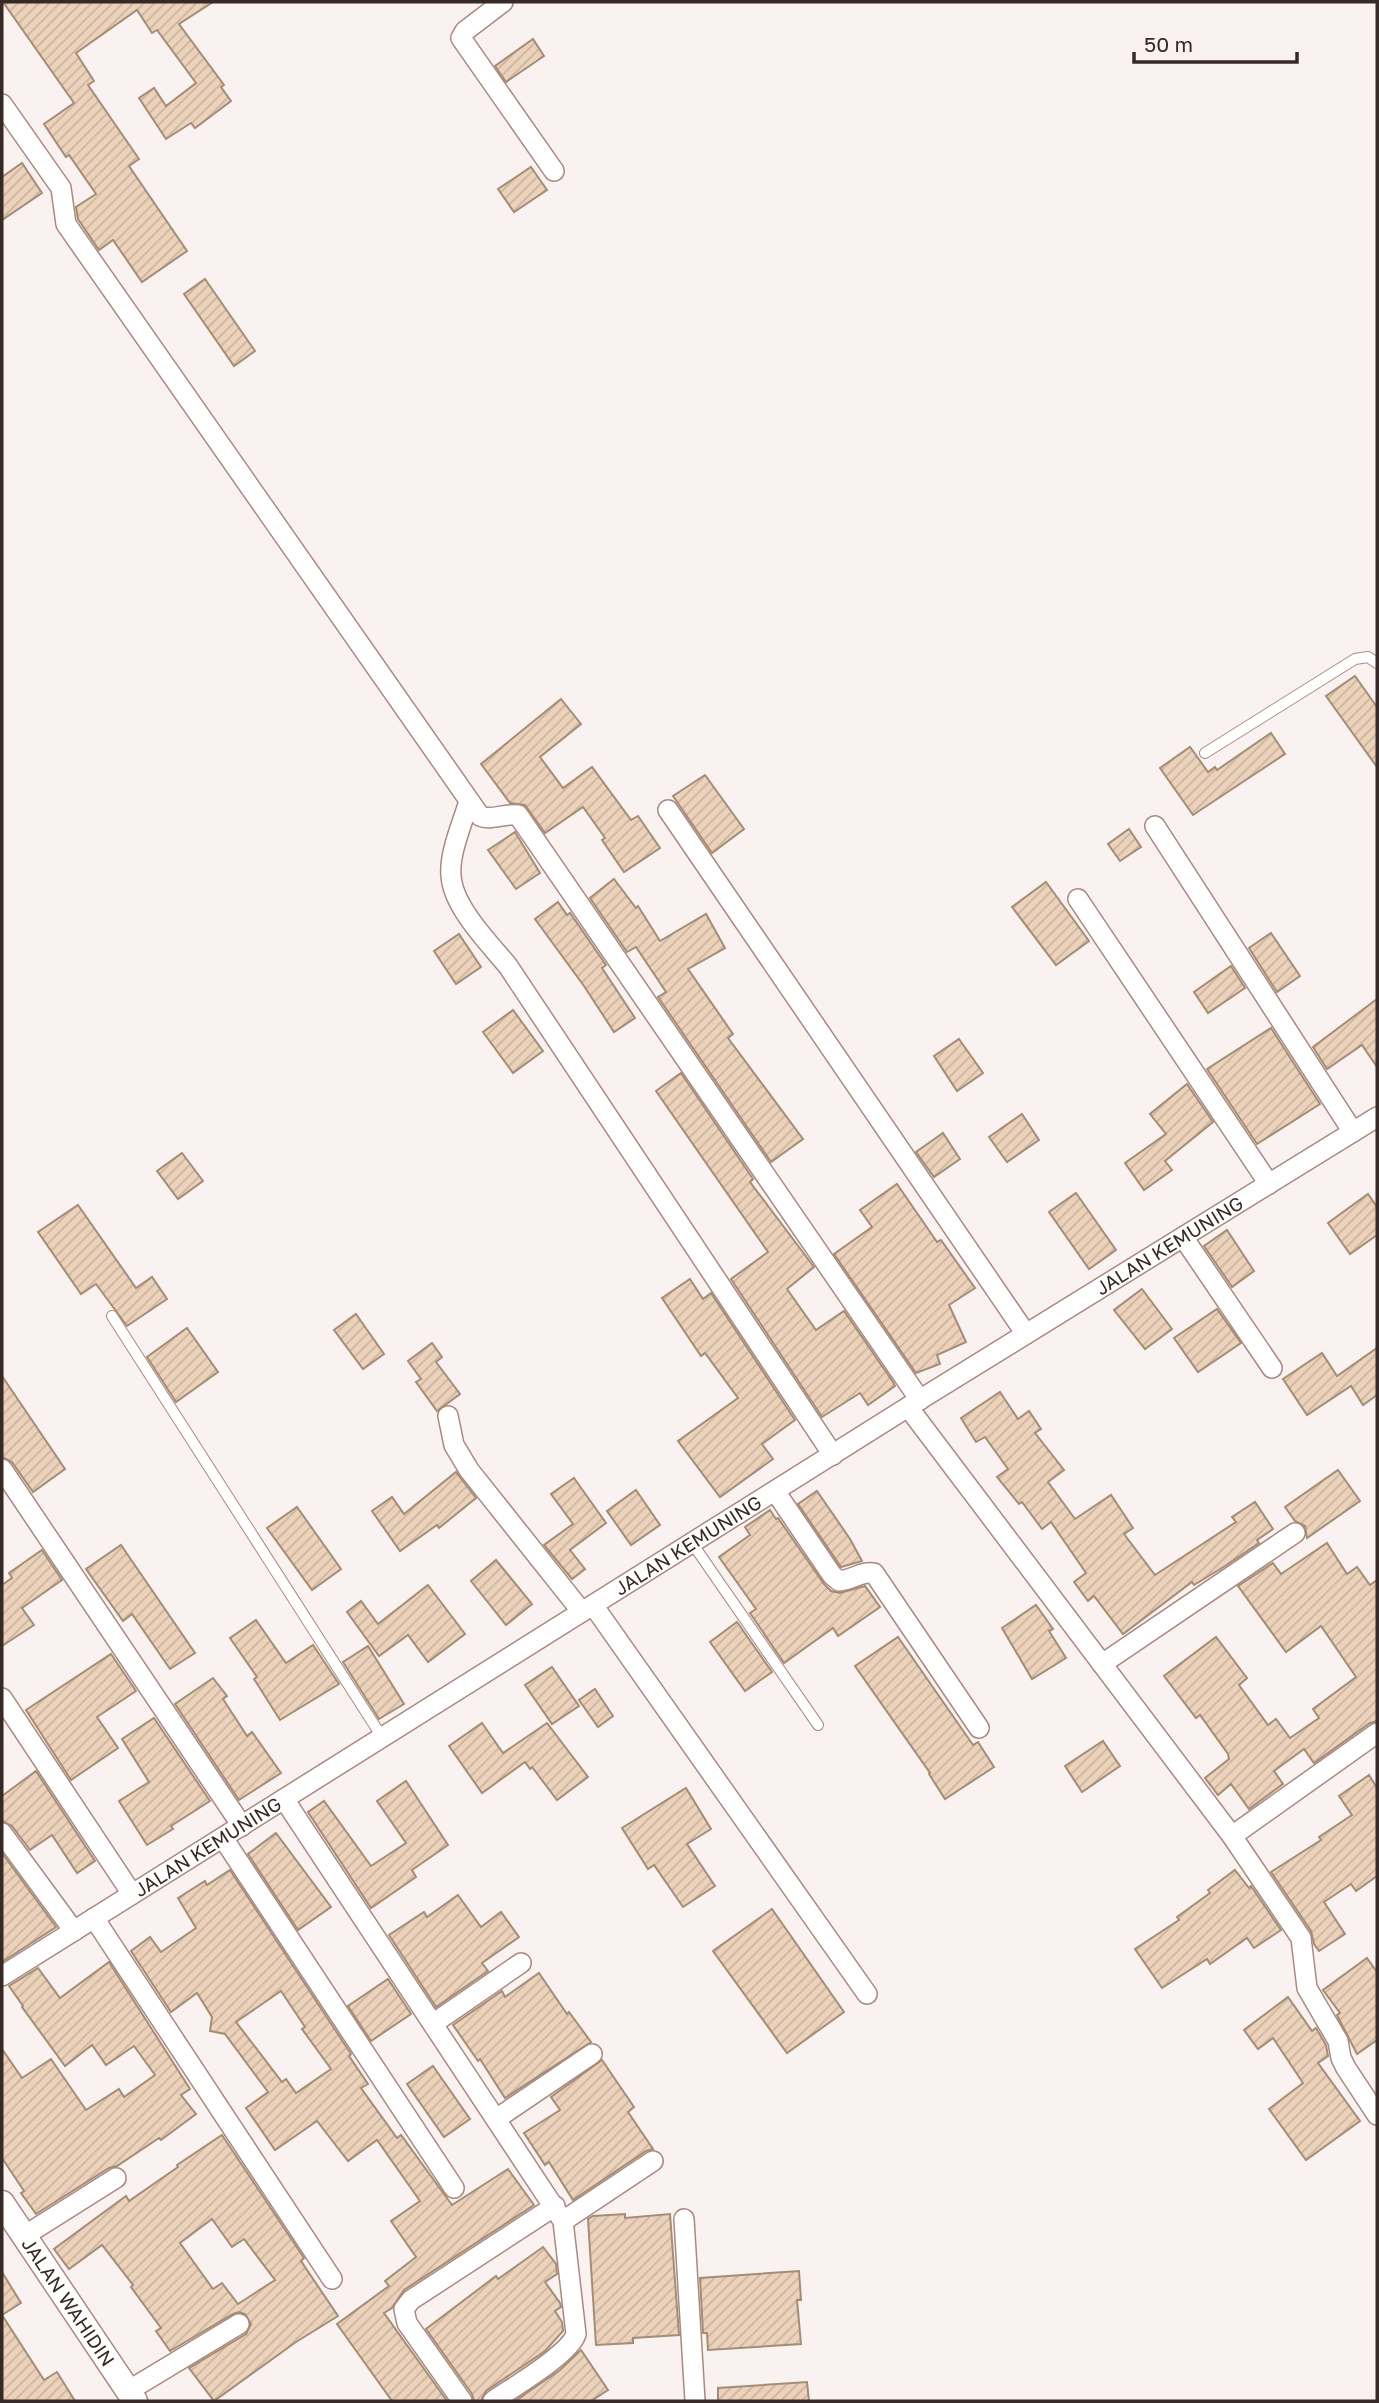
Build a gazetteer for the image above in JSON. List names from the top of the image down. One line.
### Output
{"streets":{"street":["JALAN KEMUNING","JALAN WAHIDIN"]},"scale_bar":"50 m"}
